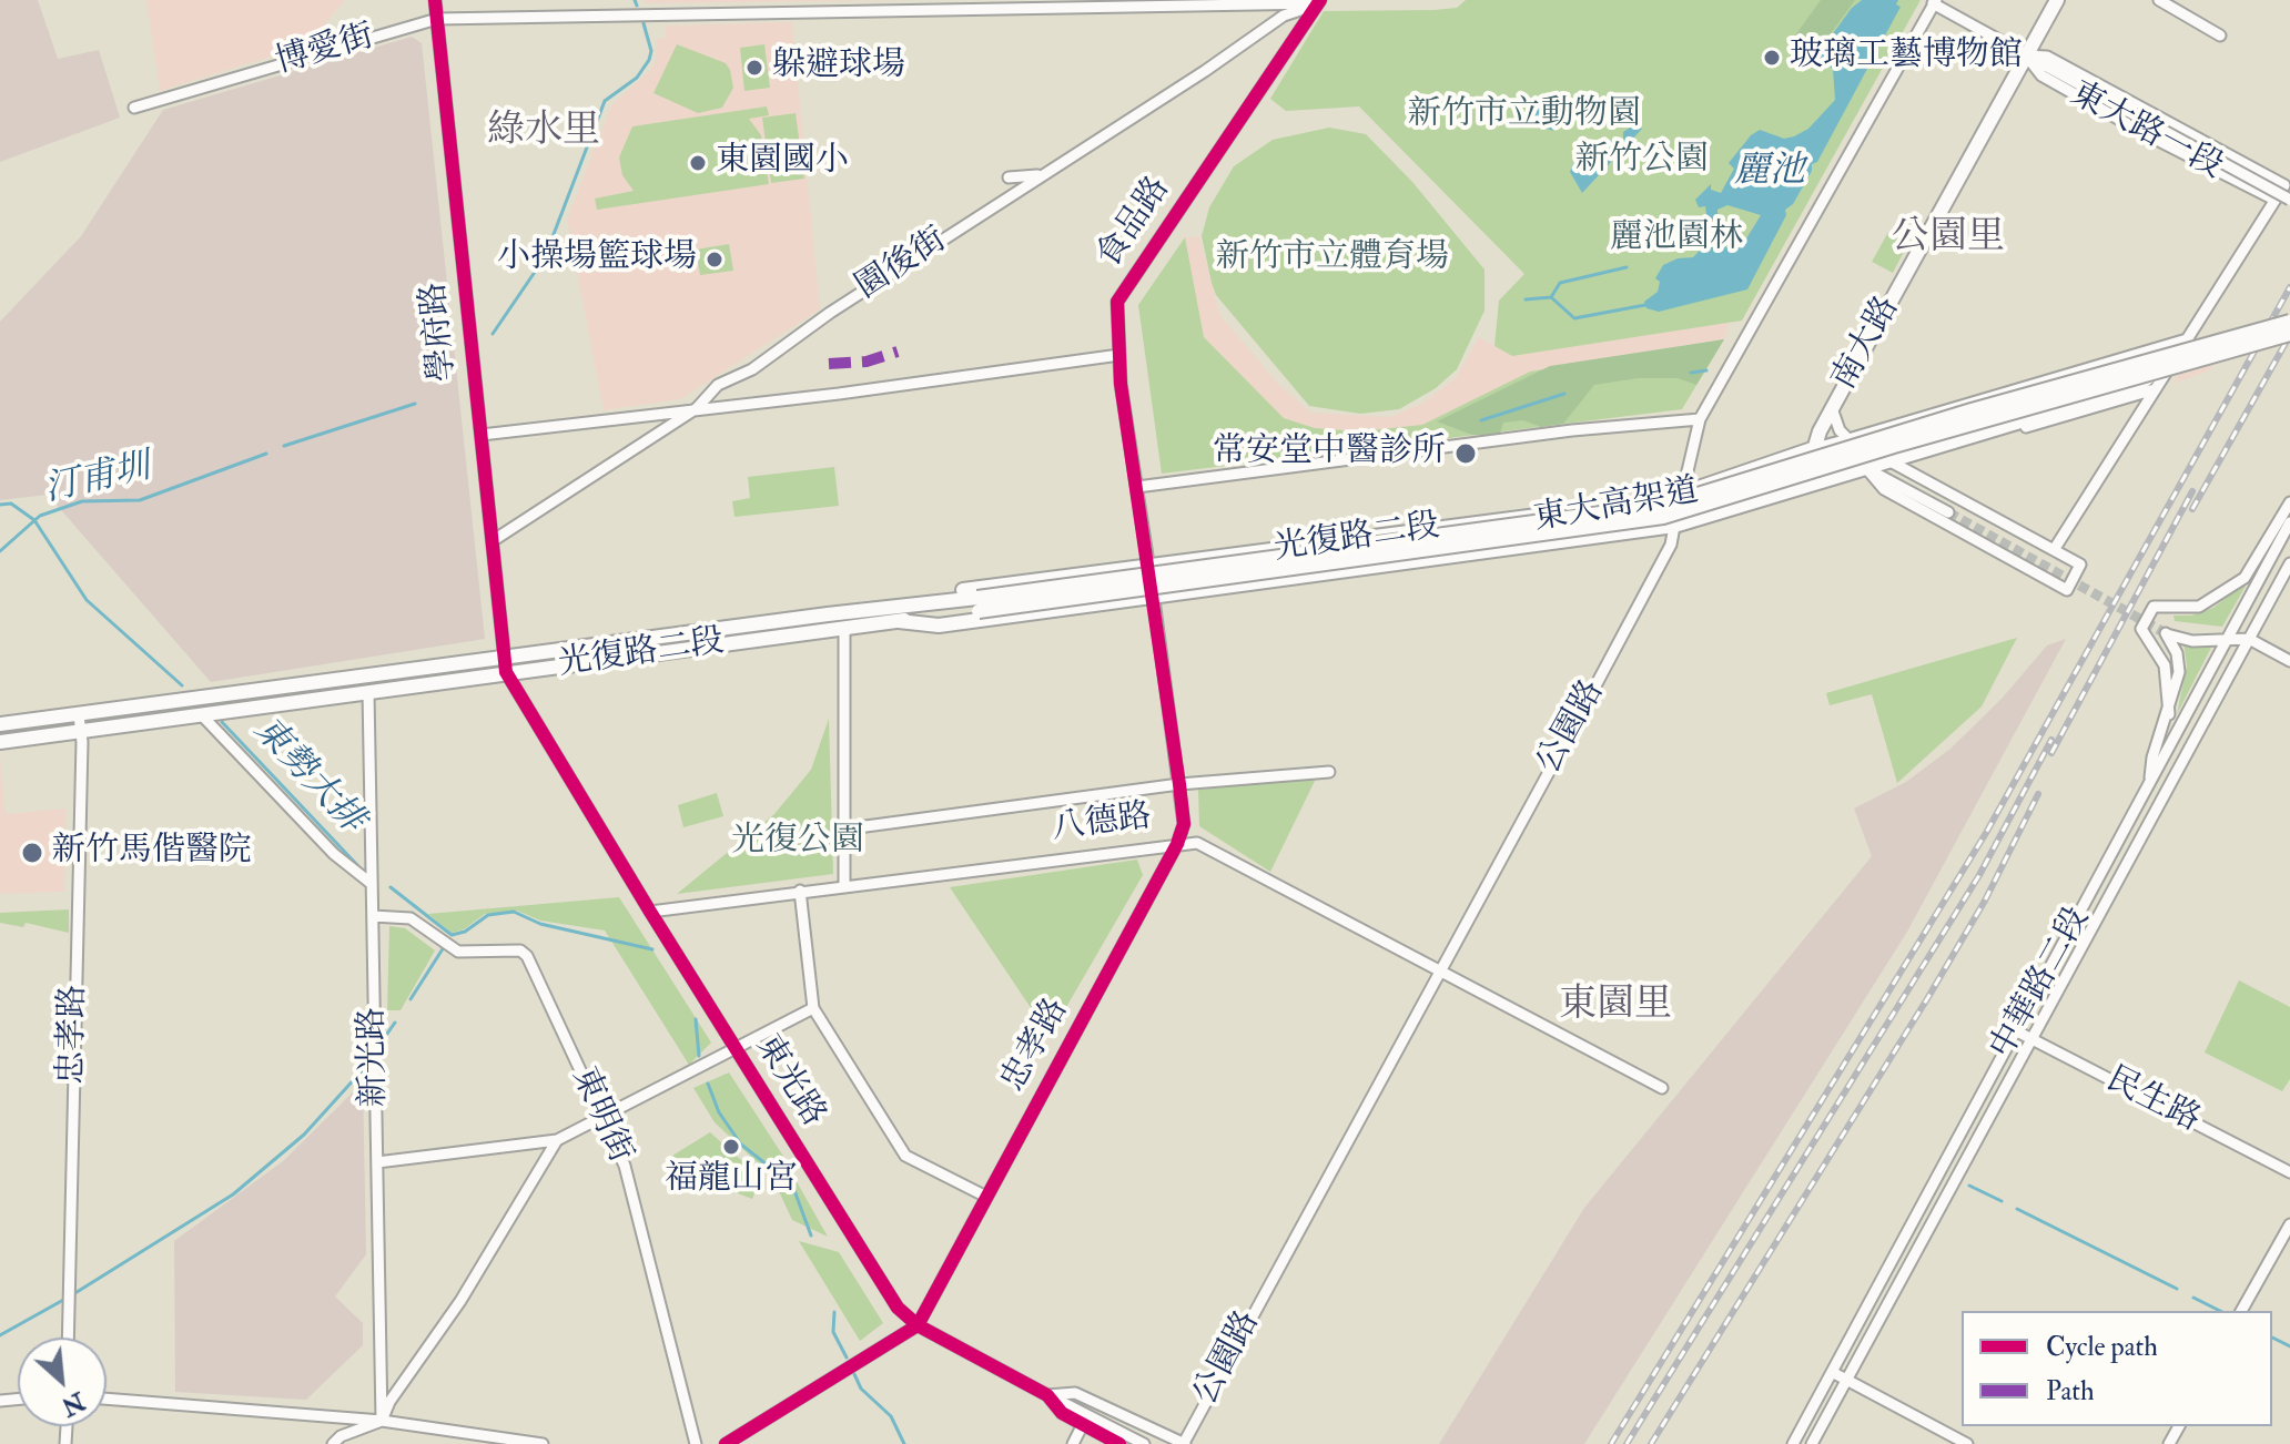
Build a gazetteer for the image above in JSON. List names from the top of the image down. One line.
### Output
{"streets":{"main road":["南大路","東大高架道","光復路二段"],"street":["博愛街","東大路一段","食品路","園後街","學府路","公園路","八德路","中華路二段","忠孝路","新光路","東光路","民生路","東明街"]},"crossings":[["博愛街","食品路"],["博愛街","園後街"],["博愛街","學府路"],["東大路一段","南大路"],["東大路一段","公園路"],["食品路","園後街"],["食品路","光復路二段"],["食品路","忠孝路"],["園後街","學府路"],["學府路","光復路二段"],["學府路","東光路"],["南大路","光復路二段"],["東大高架道","光復路二段"],["光復路二段","公園路"],["光復路二段","忠孝路"],["光復路二段","新光路"],["光復路二段","東光路"],["公園路","八德路"],["公園路","東光路"],["八德路","忠孝路"],["八德路","東光路"],["中華路二段","民生路"],["忠孝路","東光路"],["新光路","東明街"]],"districts":["綠水里","公園里","東園里"],"water":["麗池","汀甫圳","東勢大排"],"parks":["新竹市立動物園","新竹公園","麗池園林","新竹市立體育場","光復公園"],"places":["玻璃工藝博物館","躲避球場","東園國小","小操場籃球場","常安堂中醫診所","新竹馬偕醫院","福龍山宮"],"legend":["Cycle path","Path"],"north":"bottom right"}
